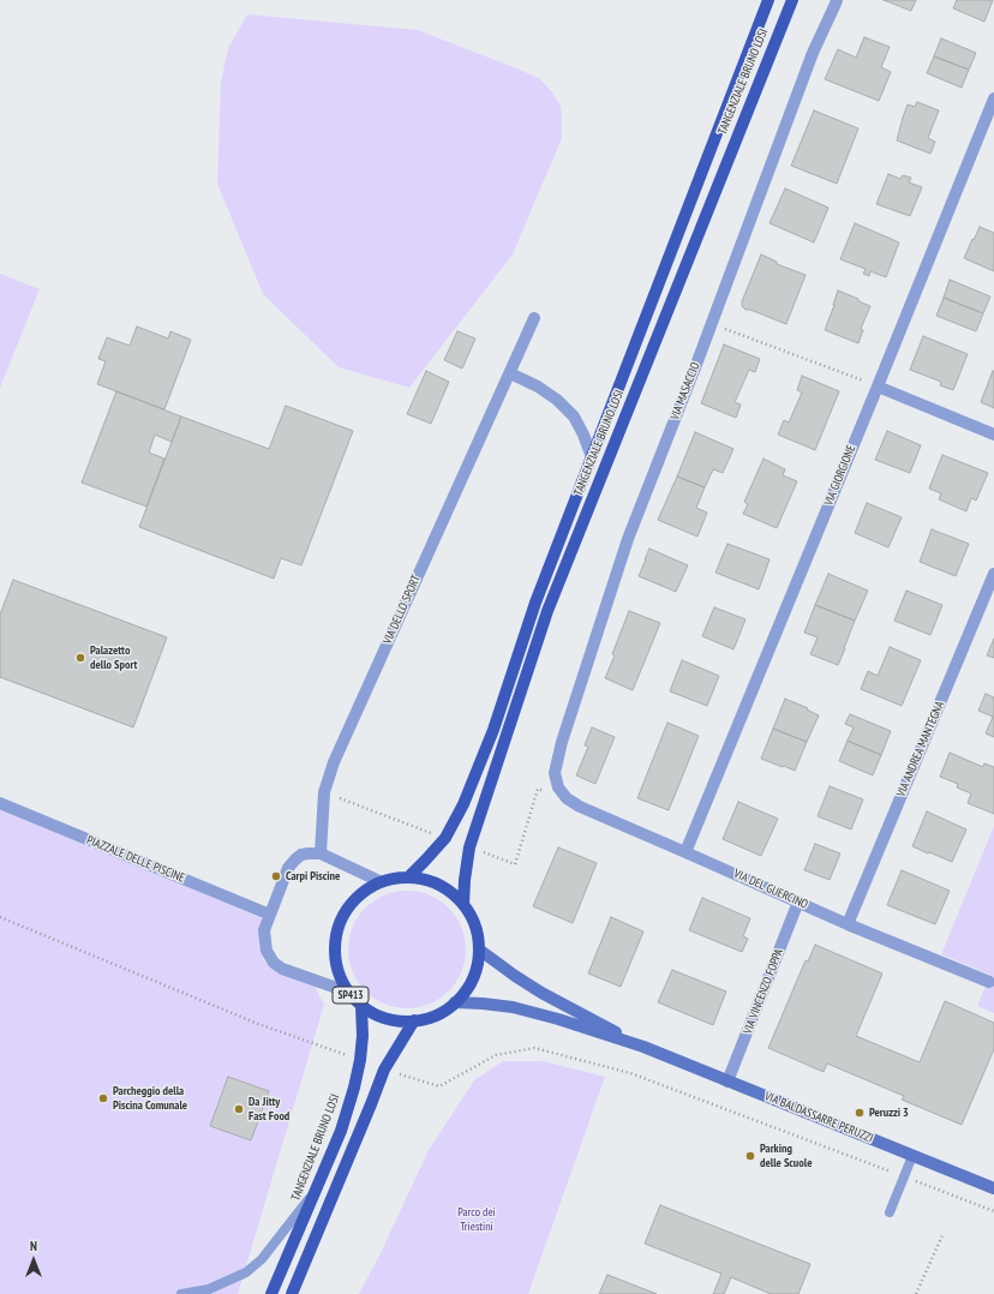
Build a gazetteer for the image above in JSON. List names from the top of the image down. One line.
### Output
{"streets":{"main road":["TANGENZIALE BRUNO LOSI","SP413"],"street":["VIA MASACCIO","VIA GIORGIONE","VIA DELLO SPORT","VIA ANDREA MANTEGNA","PIAZZALE DELLE PISCINE","VIA DEL GUERCINO","VIA VINCENZO FOPPA","VIA BALDASSARRE PERUZZI"]},"crossings":[["TANGENZIALE BRUNO LOSI","SP413"],["TANGENZIALE BRUNO LOSI","VIA BALDASSARRE PERUZZI"],["VIA MASACCIO","VIA DEL GUERCINO"],["VIA GIORGIONE","VIA DEL GUERCINO"],["VIA ANDREA MANTEGNA","VIA DEL GUERCINO"],["VIA DEL GUERCINO","VIA VINCENZO FOPPA"],["VIA VINCENZO FOPPA","VIA BALDASSARRE PERUZZI"],["SP413","VIA BALDASSARRE PERUZZI"]],"parks":["Parco dei Triestini"],"places":["Palazetto dello Sport","Carpi Piscine","Parcheggio della Piscina Comunale","Da Jitty Fast Food","Peruzzi 3","Parking delle Scuole"],"north":"top"}
